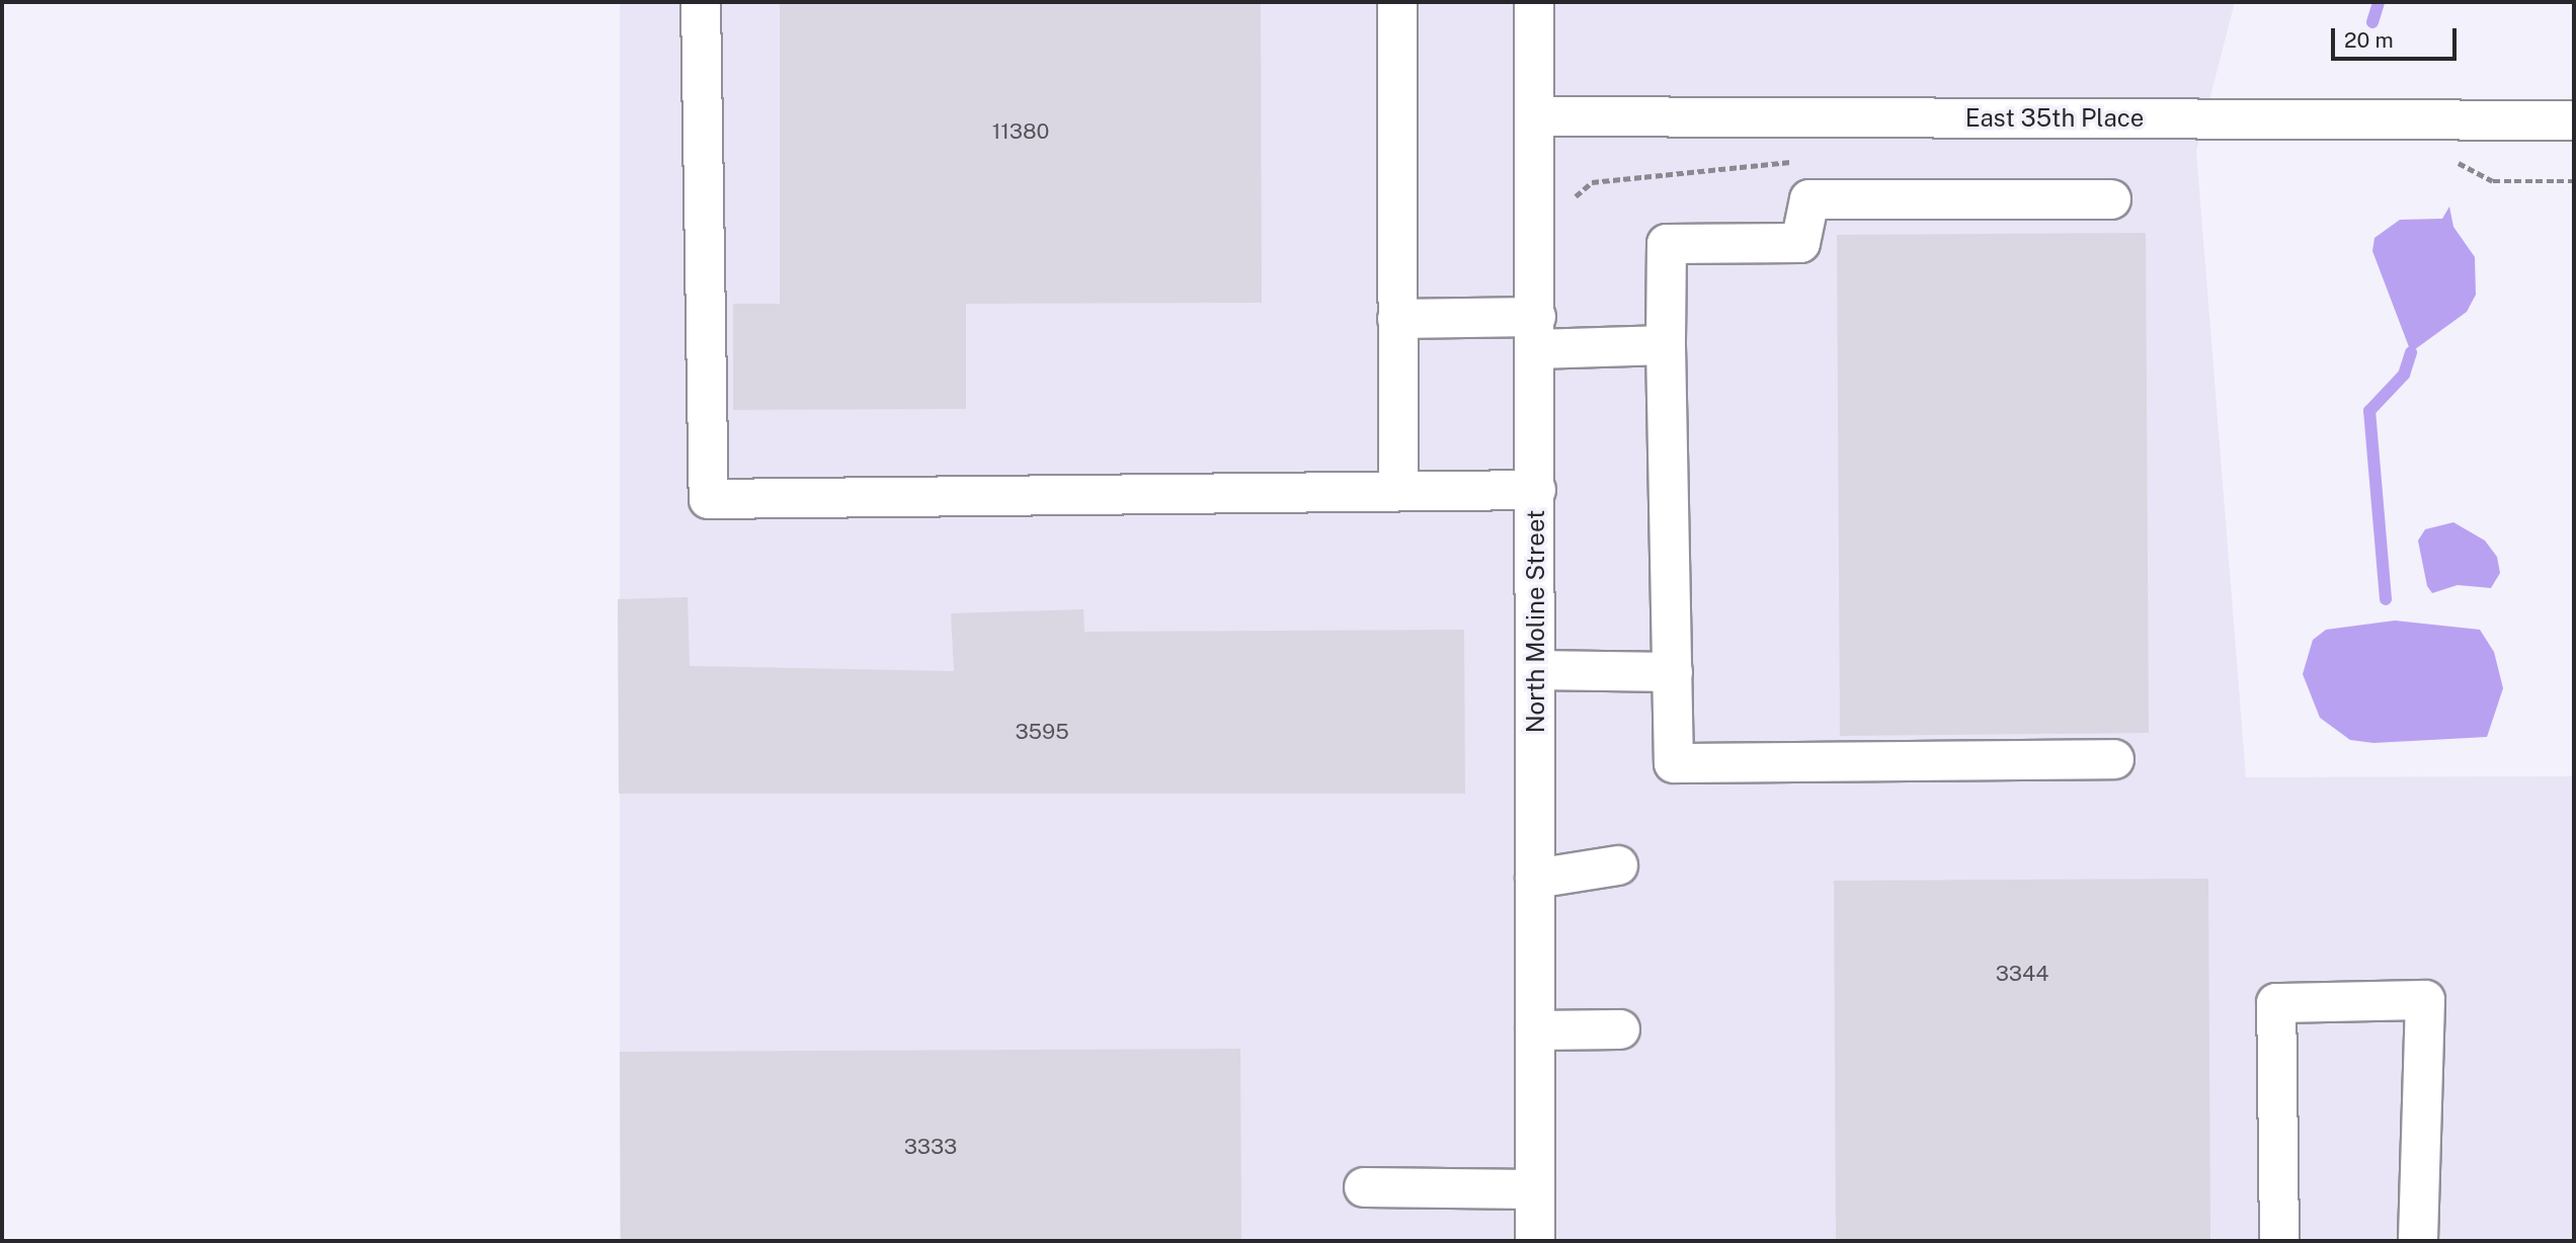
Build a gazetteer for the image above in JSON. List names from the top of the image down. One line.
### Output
{"streets":{"street":["East 35th Place","North Moline Street"]},"crossings":[["East 35th Place","North Moline Street"]],"house_numbers":["11380","3595","3344","3333"],"scale_bar":"20 m"}
